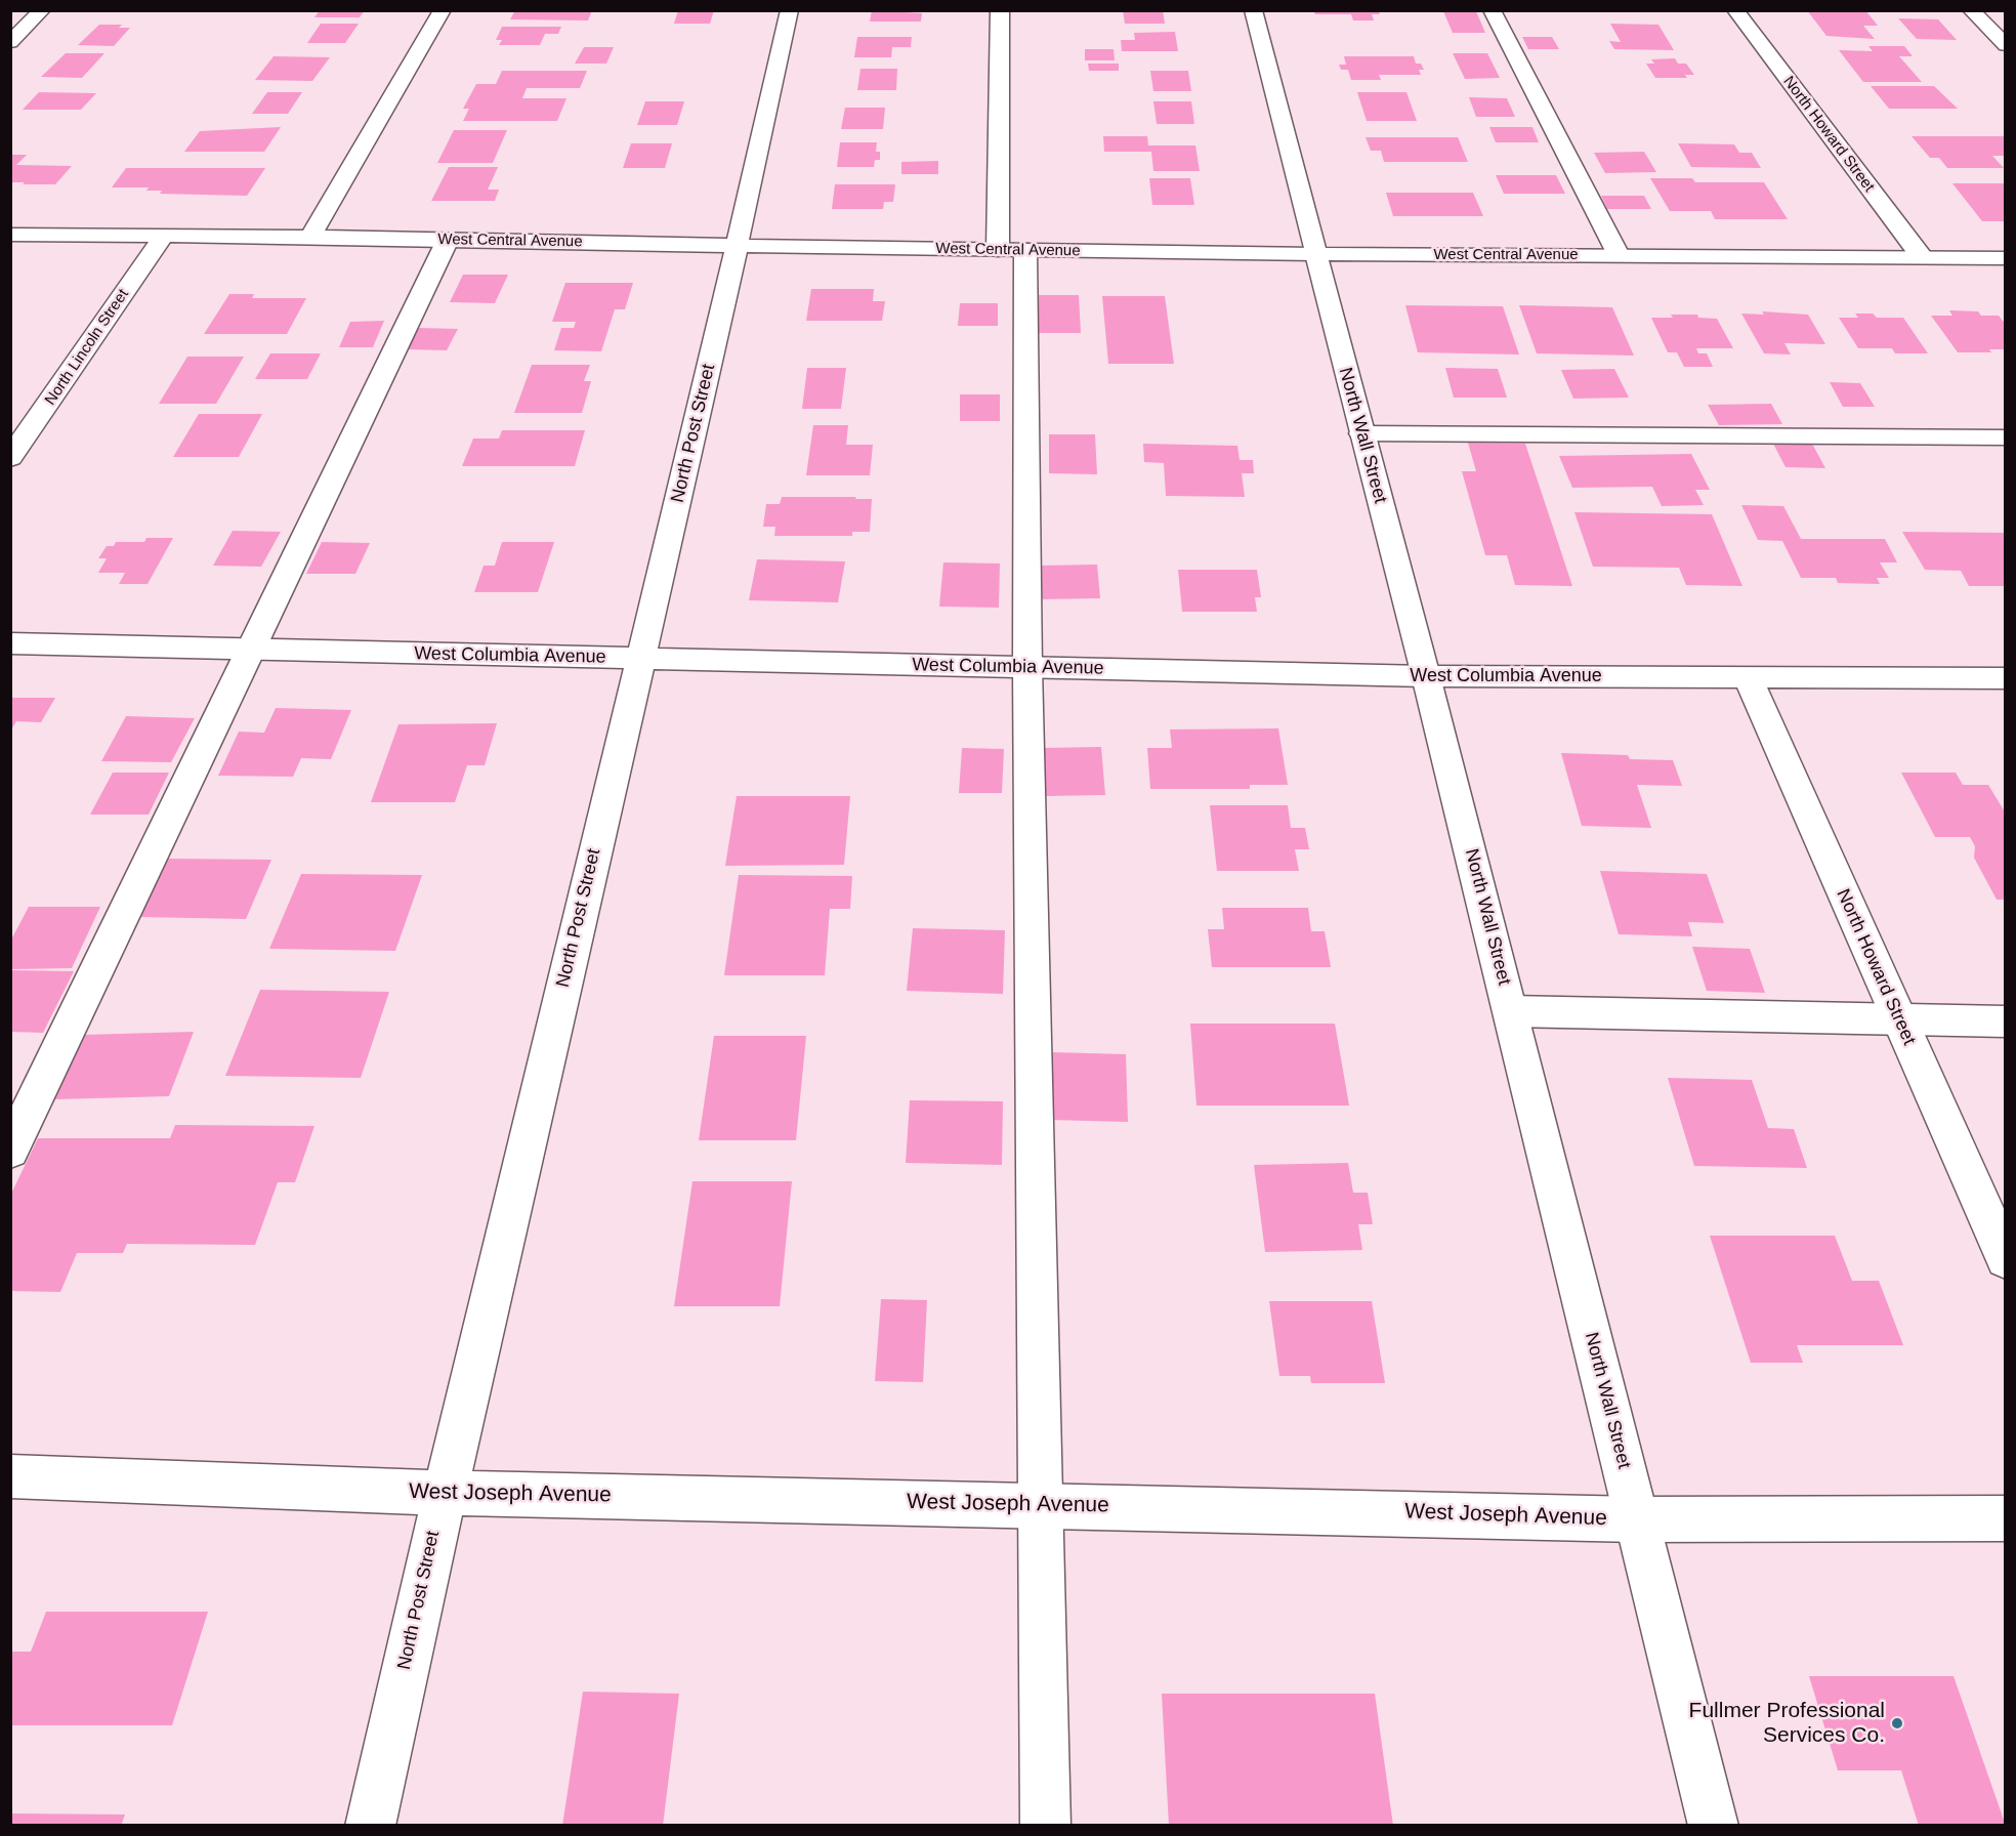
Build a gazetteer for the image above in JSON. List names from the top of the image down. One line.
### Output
{"streets":{"street":["North Howard Street","West Central Avenue","North Lincoln Street","North Post Street","North Wall Street","West Columbia Avenue","West Joseph Avenue"]},"crossings":[["North Howard Street","West Central Avenue"],["North Howard Street","West Columbia Avenue"],["West Central Avenue","North Lincoln Street"],["West Central Avenue","North Post Street"],["West Central Avenue","North Wall Street"],["North Post Street","West Columbia Avenue"],["North Post Street","West Joseph Avenue"],["North Wall Street","West Columbia Avenue"],["North Wall Street","West Joseph Avenue"]],"places":["Fullmer Professional Services Co."]}
